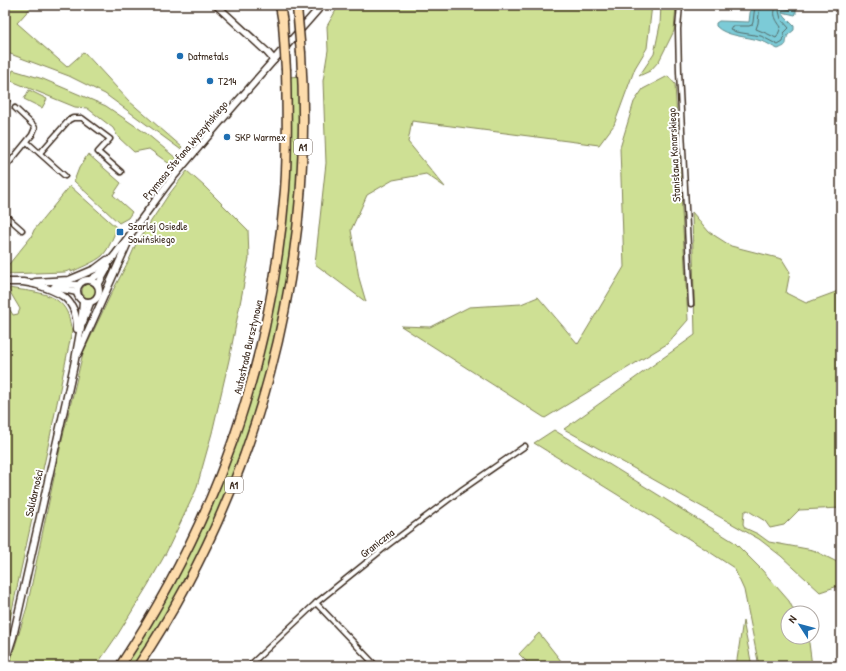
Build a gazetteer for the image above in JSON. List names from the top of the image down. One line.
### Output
{"streets":{"highway":["A1","Autostrada Bursztynowa"],"street":["Prymasa Stefana Wyszyńskiego","Stanisława Konarskiego","Solidarności","Graniczna"]},"crossings":[["Prymasa Stefana Wyszyńskiego","Solidarności"]],"places":{"other":["Datmetals","T214","SKP Warmex"],"transit":["Szarlej Osiedle Sowińskiego"]},"north":"top left"}
